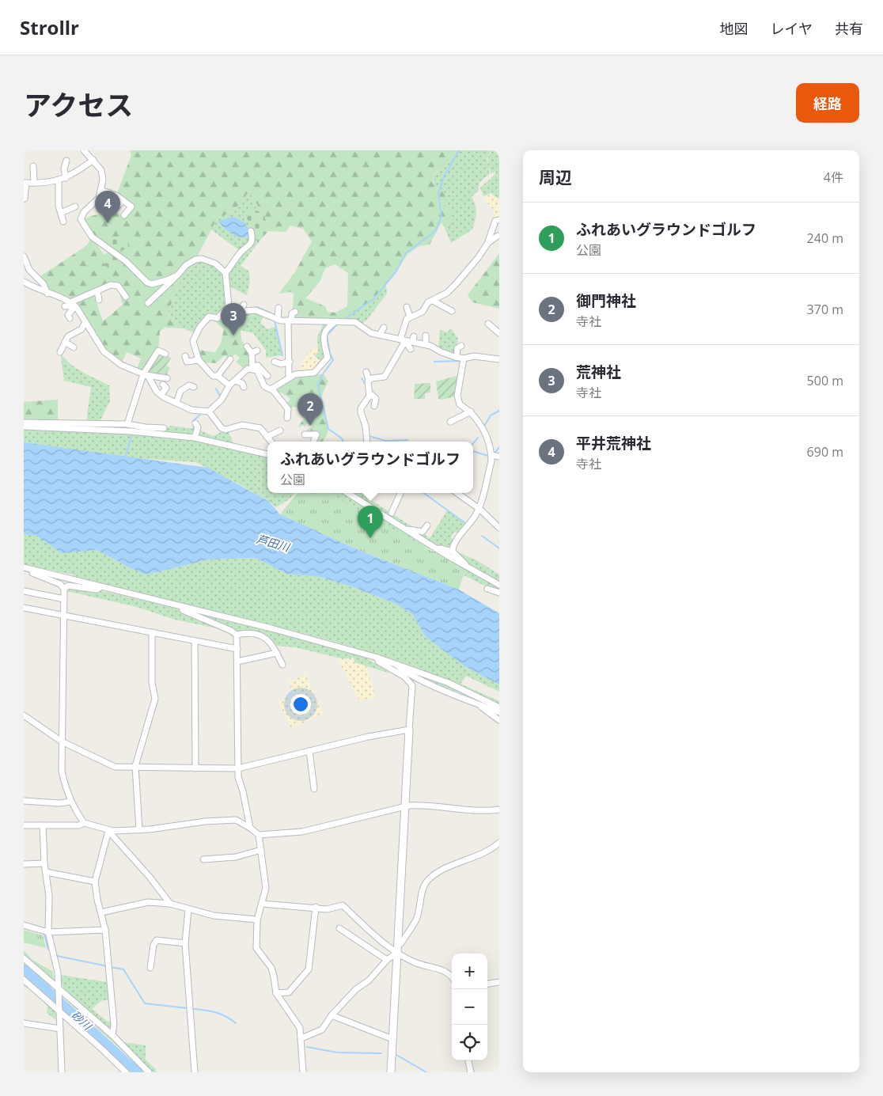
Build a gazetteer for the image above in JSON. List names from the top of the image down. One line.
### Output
{"water":["芦田川","砂川"],"page":{"header":"Strollr","nav":["地図","レイヤ","共有"],"title":"アクセス","buttons":"経路","heading":["周辺","4件"],"pins":["4","3","2","1"],"list":[{"mark":"1","name":"ふれあいグラウンドゴルフ","note":"公園","value":"240 m"},{"mark":"2","name":"御門神社","note":"寺社","value":"370 m"},{"mark":"3","name":"荒神社","note":"寺社","value":"500 m"},{"mark":"4","name":"平井荒神社","note":"寺社","value":"690 m"}],"popup":["ふれあいグラウンドゴルフ","公園"],"map_buttons":["+","−"]}}
